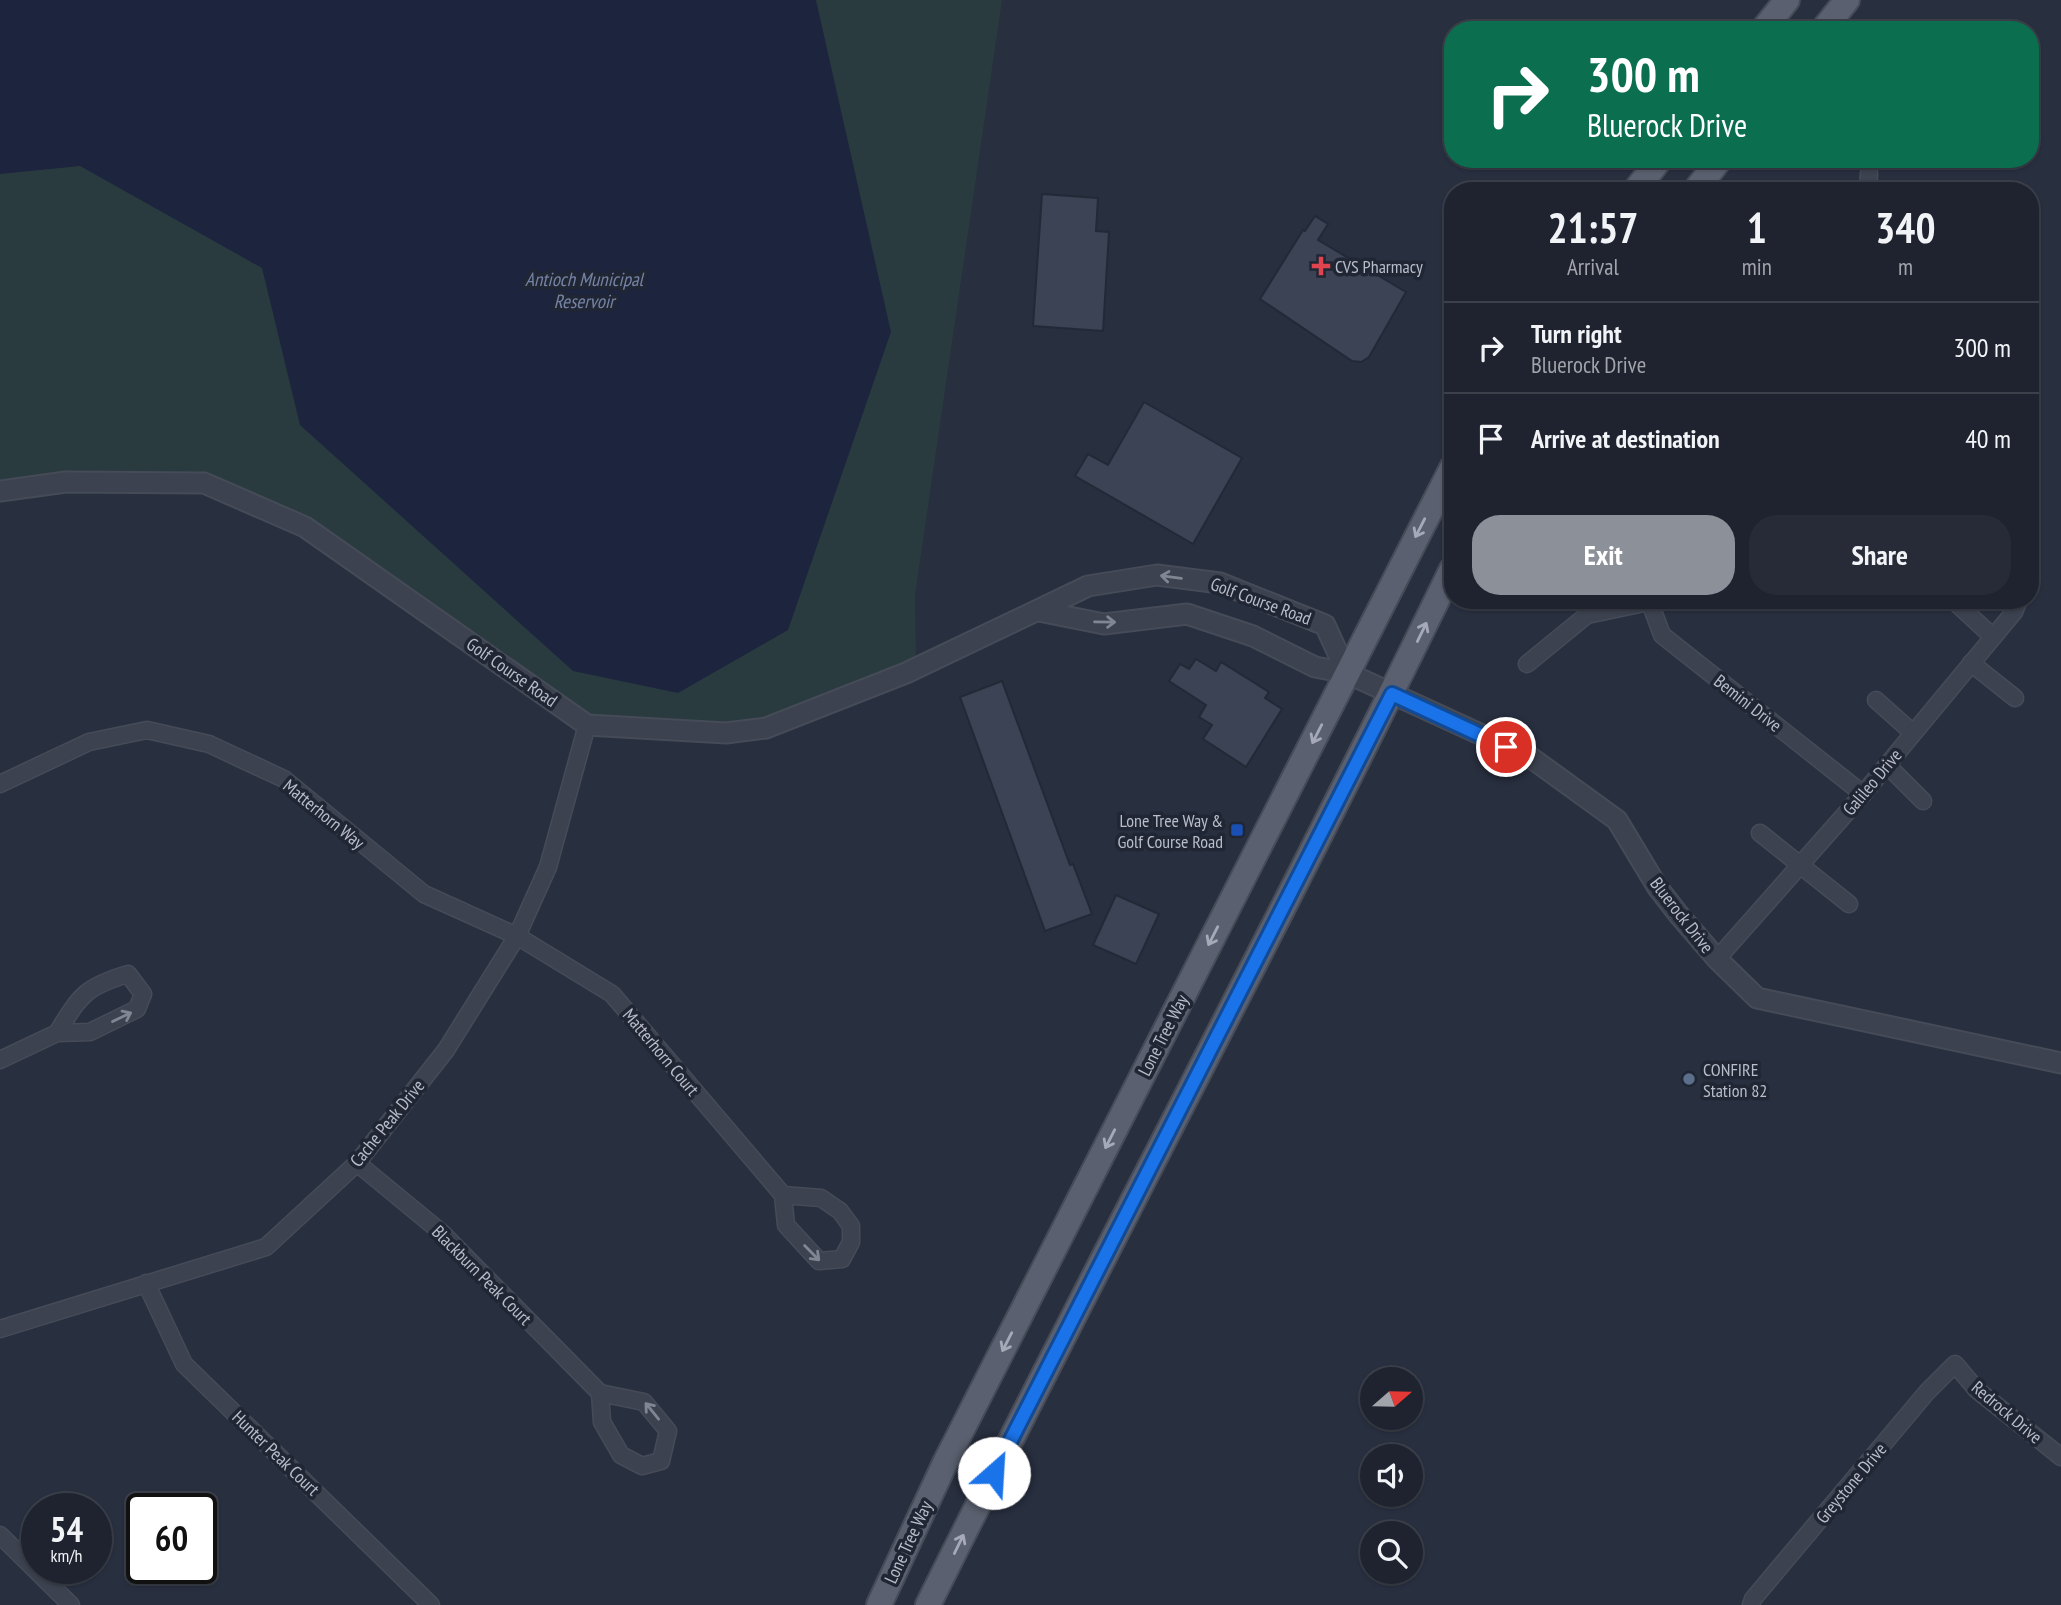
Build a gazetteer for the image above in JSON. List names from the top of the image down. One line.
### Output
{"streets":{"main road":["Lone Tree Way"],"street":["Golf Course Road","Bemini Drive","Galileo Drive","Matterhorn Way","Bluerock Drive","Matterhorn Court","Cache Peak Drive","Blackburn Peak Court","Redrock Drive","Hunter Peak Court","Greystone Drive"]},"crossings":[["Golf Course Road","Bluerock Drive"],["Golf Course Road","Lone Tree Way"],["Golf Course Road","Cache Peak Drive"],["Bemini Drive","Galileo Drive"],["Galileo Drive","Bluerock Drive"],["Matterhorn Way","Matterhorn Court"],["Matterhorn Way","Cache Peak Drive"],["Bluerock Drive","Lone Tree Way"],["Matterhorn Court","Cache Peak Drive"],["Cache Peak Drive","Blackburn Peak Court"],["Cache Peak Drive","Hunter Peak Court"],["Redrock Drive","Greystone Drive"]],"water":["Antioch Municipal Reservoir"],"places":{"health":["CVS Pharmacy"],"transit":["Lone Tree Way & Golf Course Road"],"other":["CONFIRE Station 82"]},"north":"right","page":{"turn":["300 m","Bluerock Drive"],"eta":["21:57","Arrival","1","min","340","m"],"list":[{"name":"Turn right","note":"Bluerock Drive","value":"300 m"},{"name":"Arrive at destination","value":"40 m"}],"buttons":["Exit","Share"],"speed":"54 km/h","limit":"60"}}
